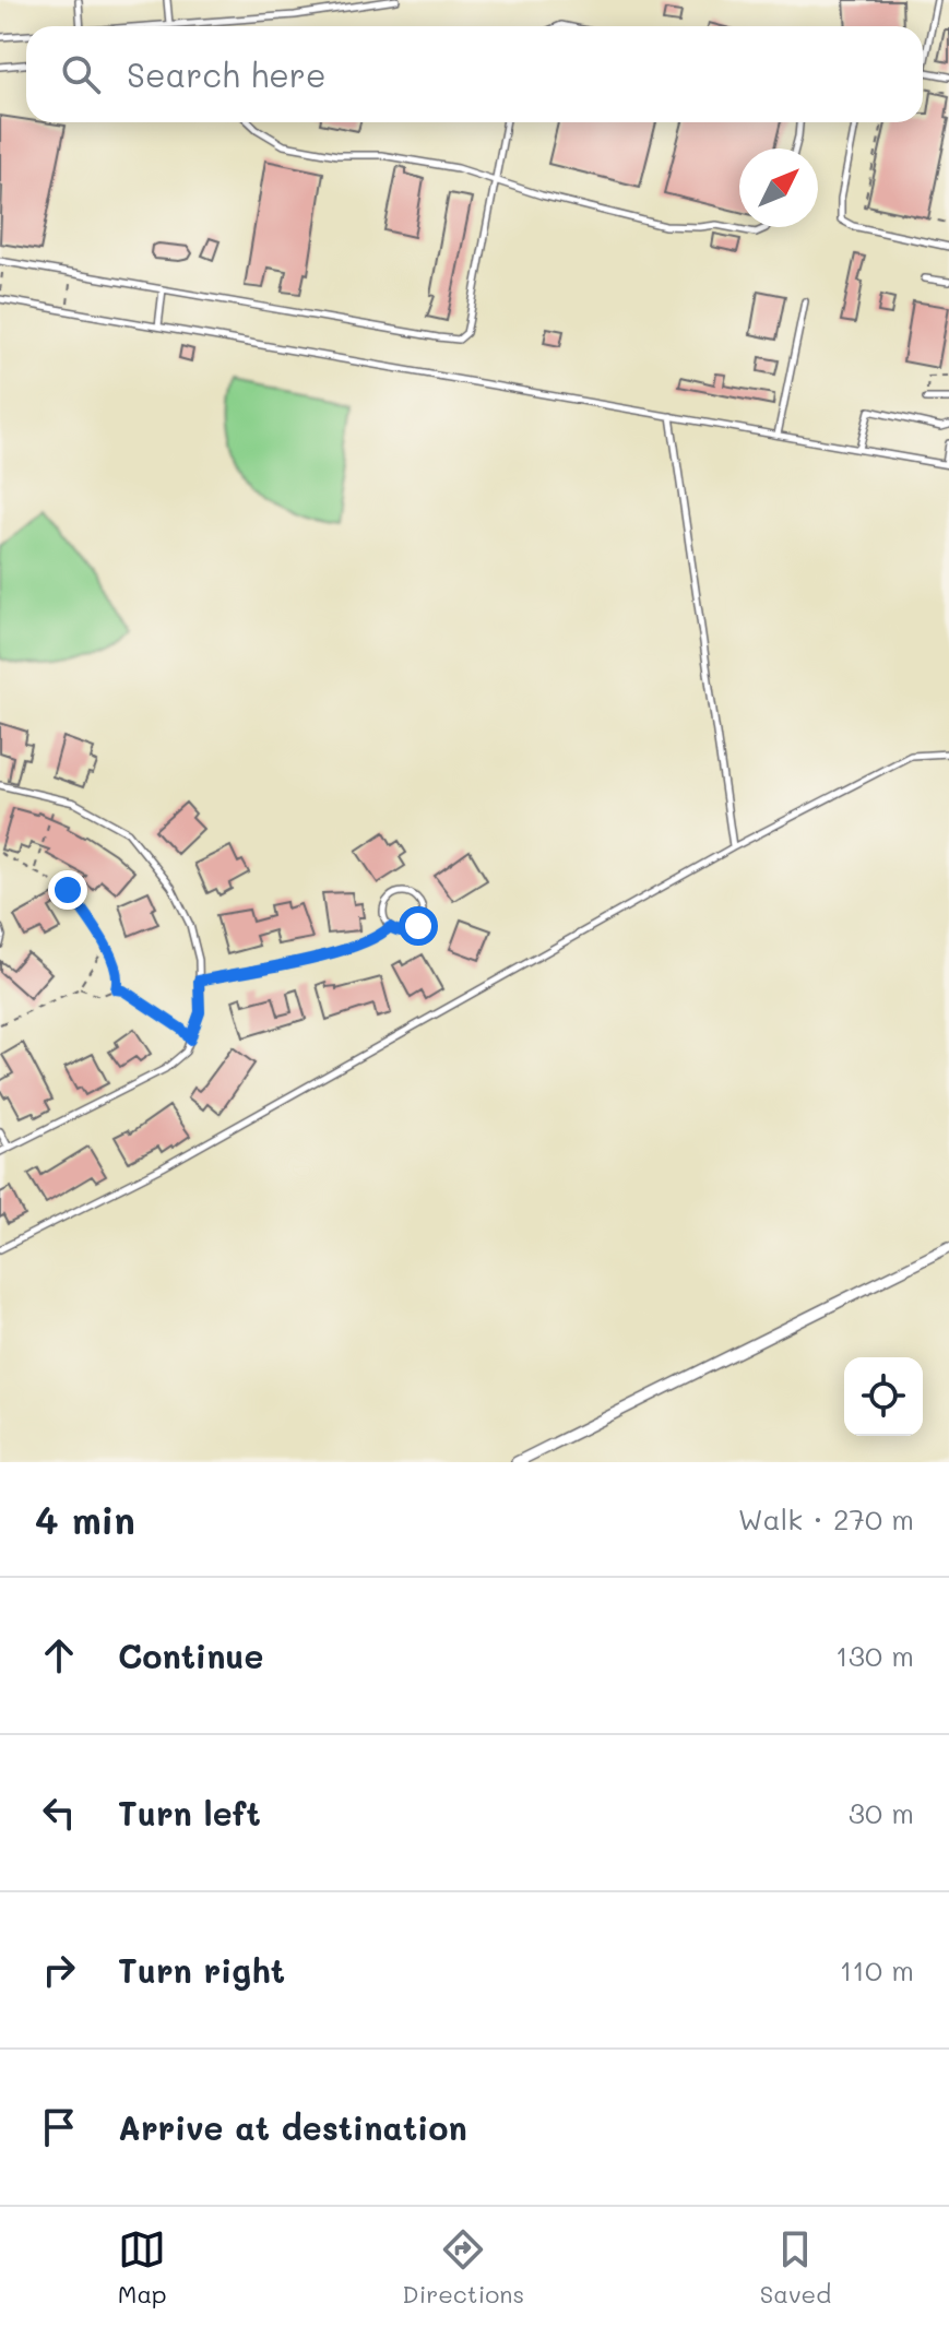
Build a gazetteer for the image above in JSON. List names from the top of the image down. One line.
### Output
{"north":"top right","page":{"search":"Search here","heading":["4 min","Walk · 270 m"],"list":[["Continue","130 m"],["Turn left","30 m"],["Turn right","110 m"],"Arrive at destination"],"nav":["Map","Directions","Saved"]}}
